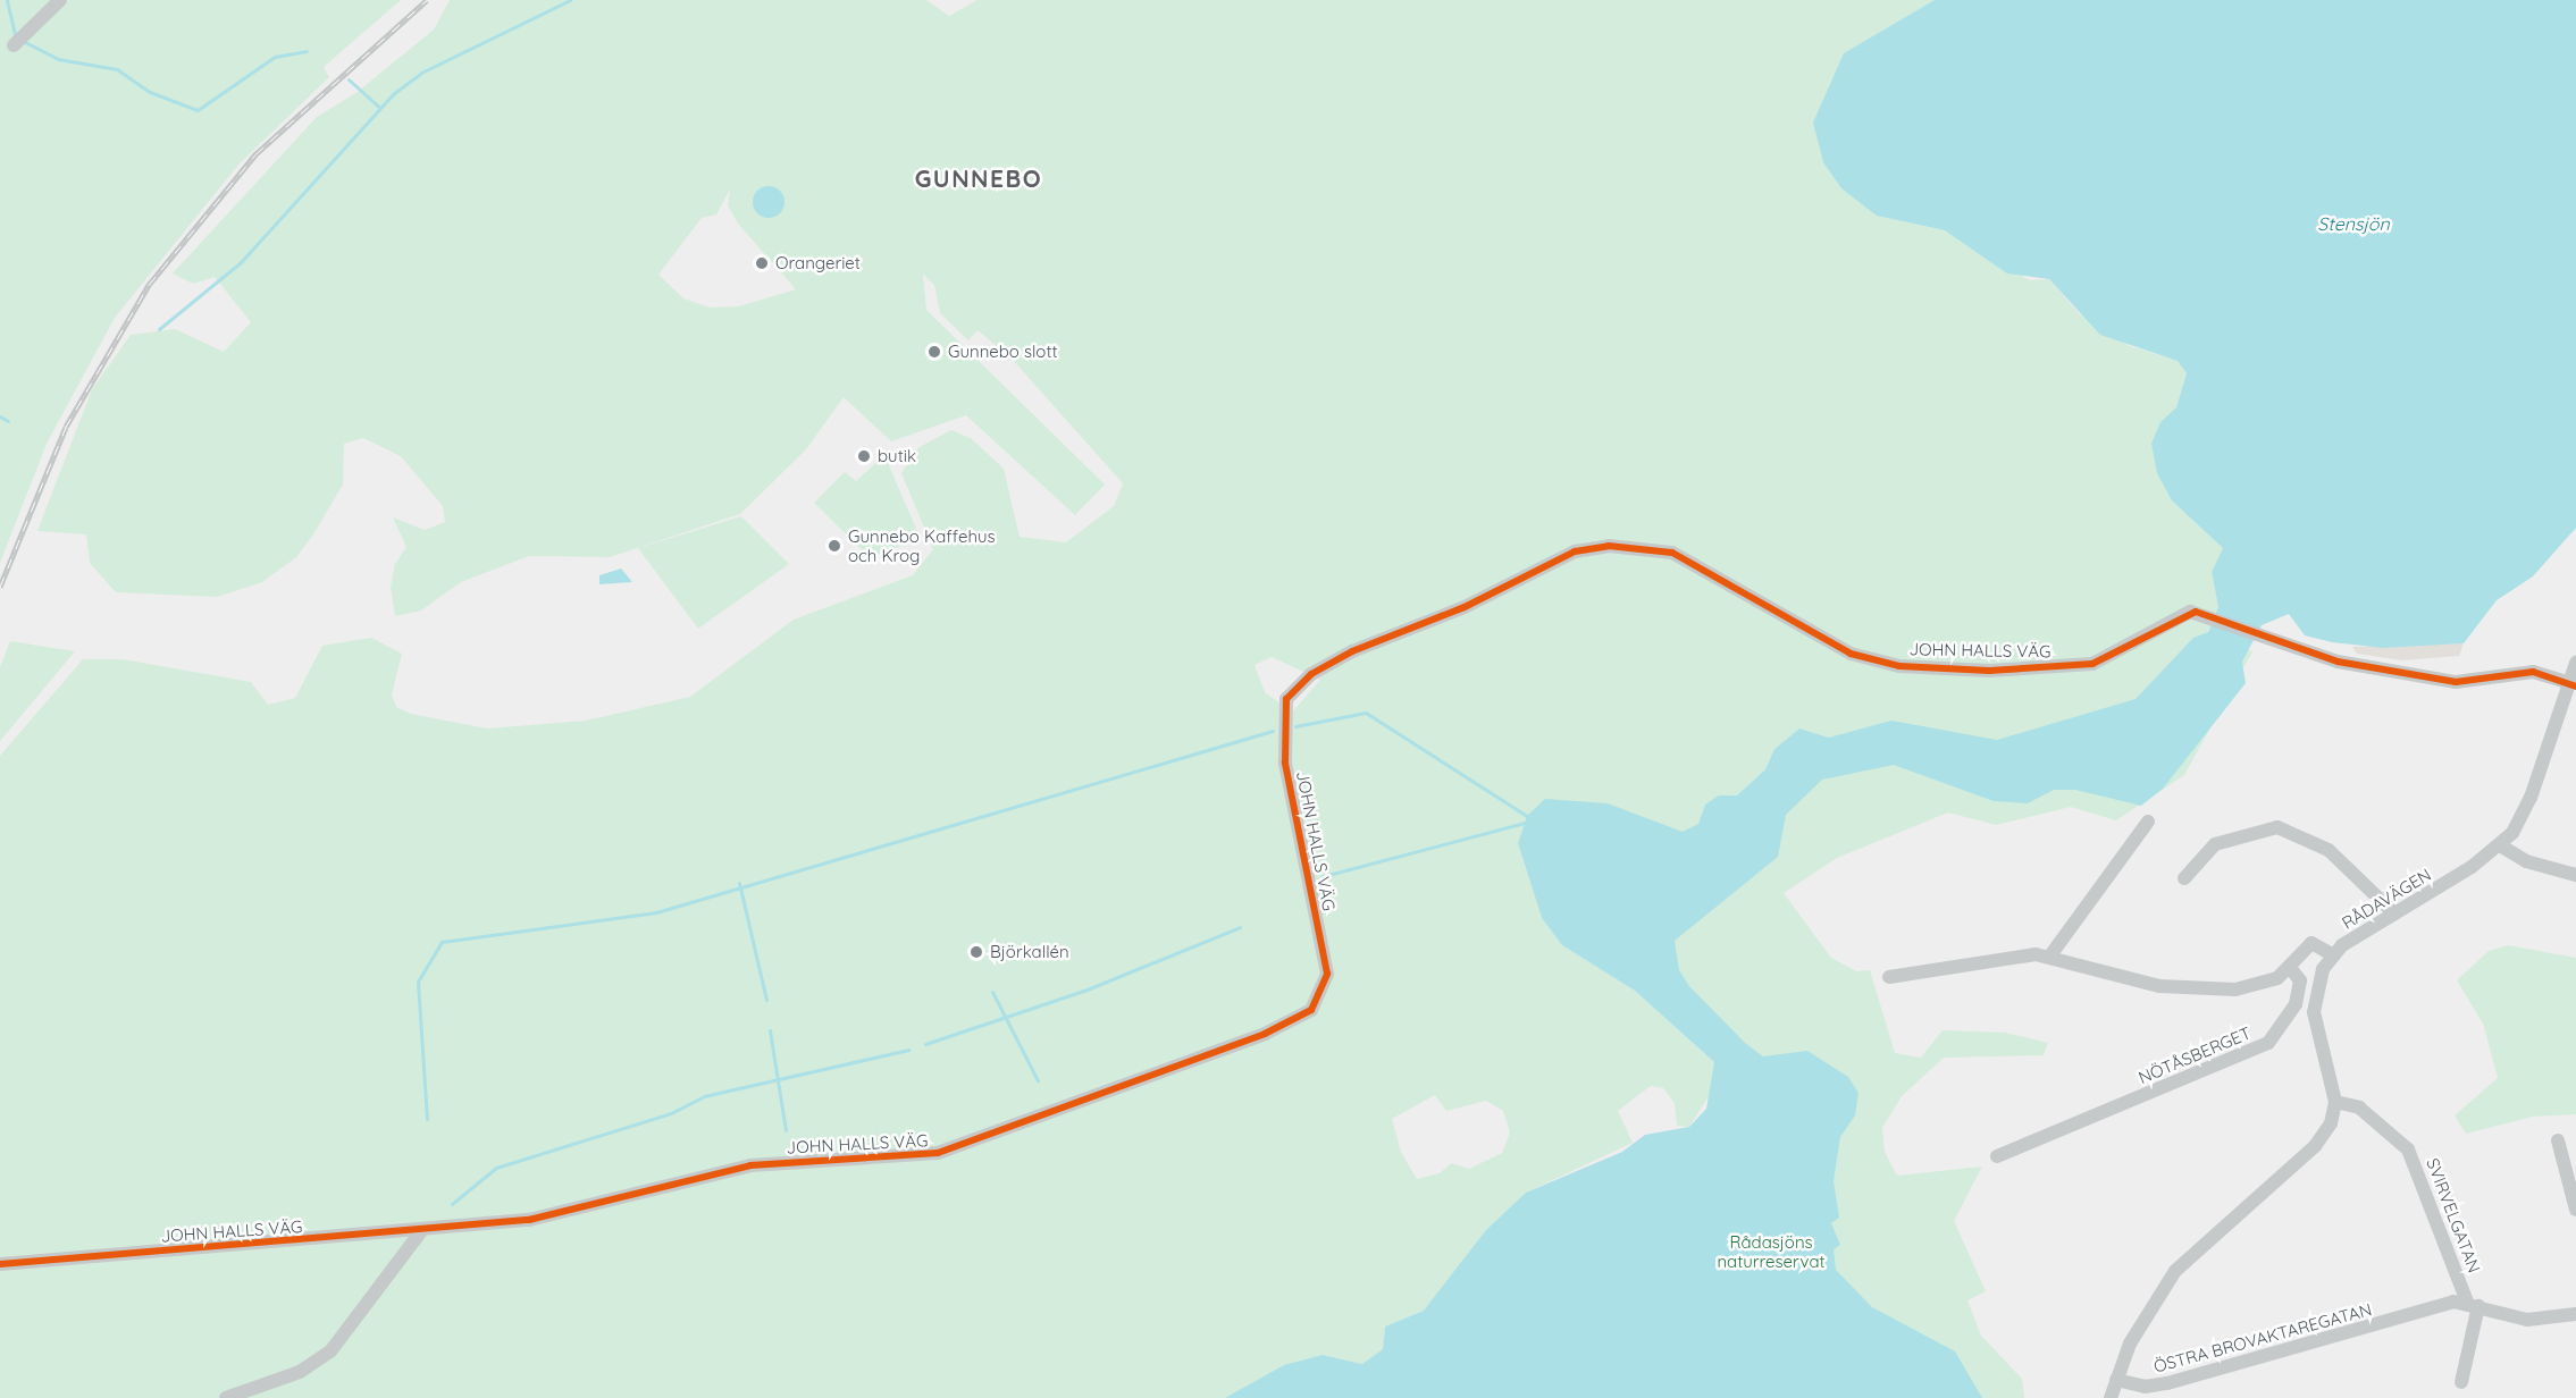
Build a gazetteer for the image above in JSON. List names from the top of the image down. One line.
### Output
{"streets":{"street":["JOHN HALLS VÄG","RÅDAVÄGEN","NÖTÅSBERGET","SVIRVELGATAN","ÖSTRA BROVAKTAREGATAN"]},"crossings":[["JOHN HALLS VÄG","RÅDAVÄGEN"],["RÅDAVÄGEN","SVIRVELGATAN"],["SVIRVELGATAN","ÖSTRA BROVAKTAREGATAN"]],"districts":["GUNNEBO"],"water":["Stensjön"],"parks":["Rådasjöns naturreservat"],"places":["Orangeriet","Gunnebo slott","butik","Gunnebo Kaffehus och Krog","Björkallén"]}
